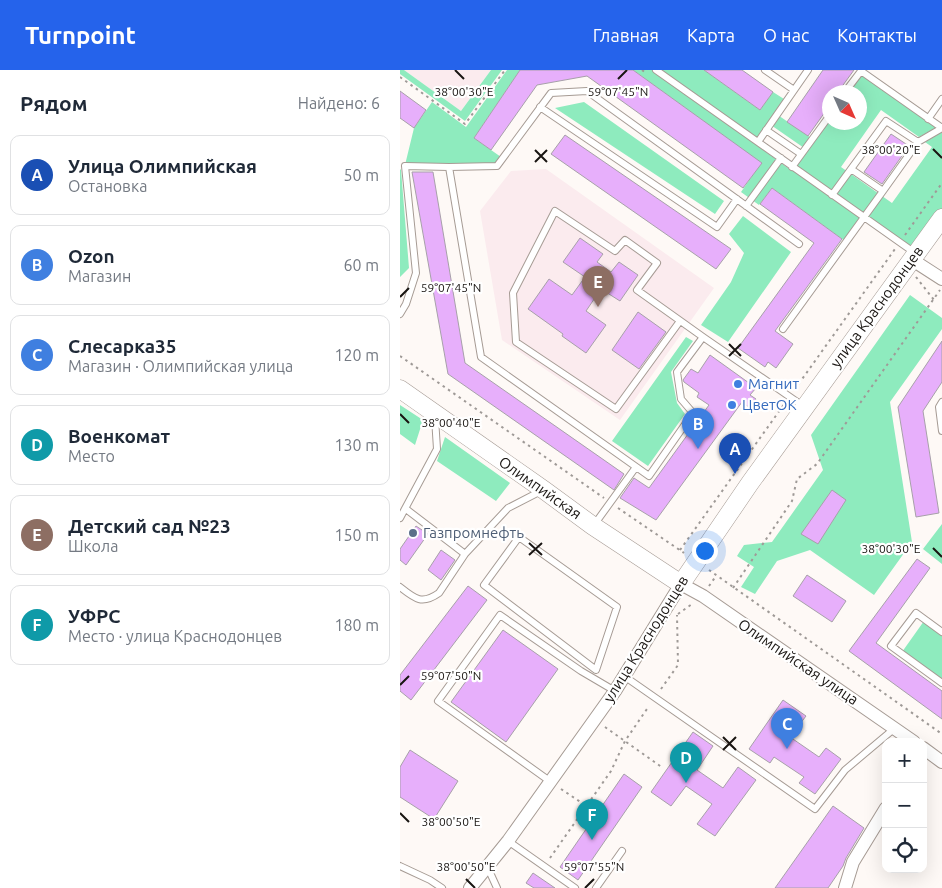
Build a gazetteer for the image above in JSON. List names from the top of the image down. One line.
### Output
{"streets":{"main road":["улица Краснодонцев","Олимпийская"],"street":["Олимпийская улица"]},"crossings":[["улица Краснодонцев","Олимпийская"],["улица Краснодонцев","Олимпийская улица"],["Олимпийская","Олимпийская улица"]],"places":["Магнит","ЦветОК","Газпромнефть"],"north":"bottom right","page":{"header":"Turnpoint","nav":["Главная","Карта","О нас","Контакты"],"heading":["Рядом","Найдено: 6"],"list":[{"mark":"A","name":"Улица Олимпийская","note":"Остановка","value":"50 m"},{"mark":"B","name":"Ozon","note":"Магазин","value":"60 m"},{"mark":"C","name":"Слесарка35","note":"Магазин · Олимпийская улица","value":"120 m"},{"mark":"D","name":"Военкомат","note":"Место","value":"130 m"},{"mark":"E","name":"Детский сад №23","note":"Школа","value":"150 m"},{"mark":"F","name":"УФРС","note":"Место · улица Краснодонцев","value":"180 m"}],"pins":["E","B","A","C","D","F"],"map_buttons":["+","−"]},"coordinates":["38°00'30\"E","59°07'45\"N","38°00'20\"E","38°00'40\"E","59°07'50\"N","38°00'50\"E","59°07'55\"N"]}
